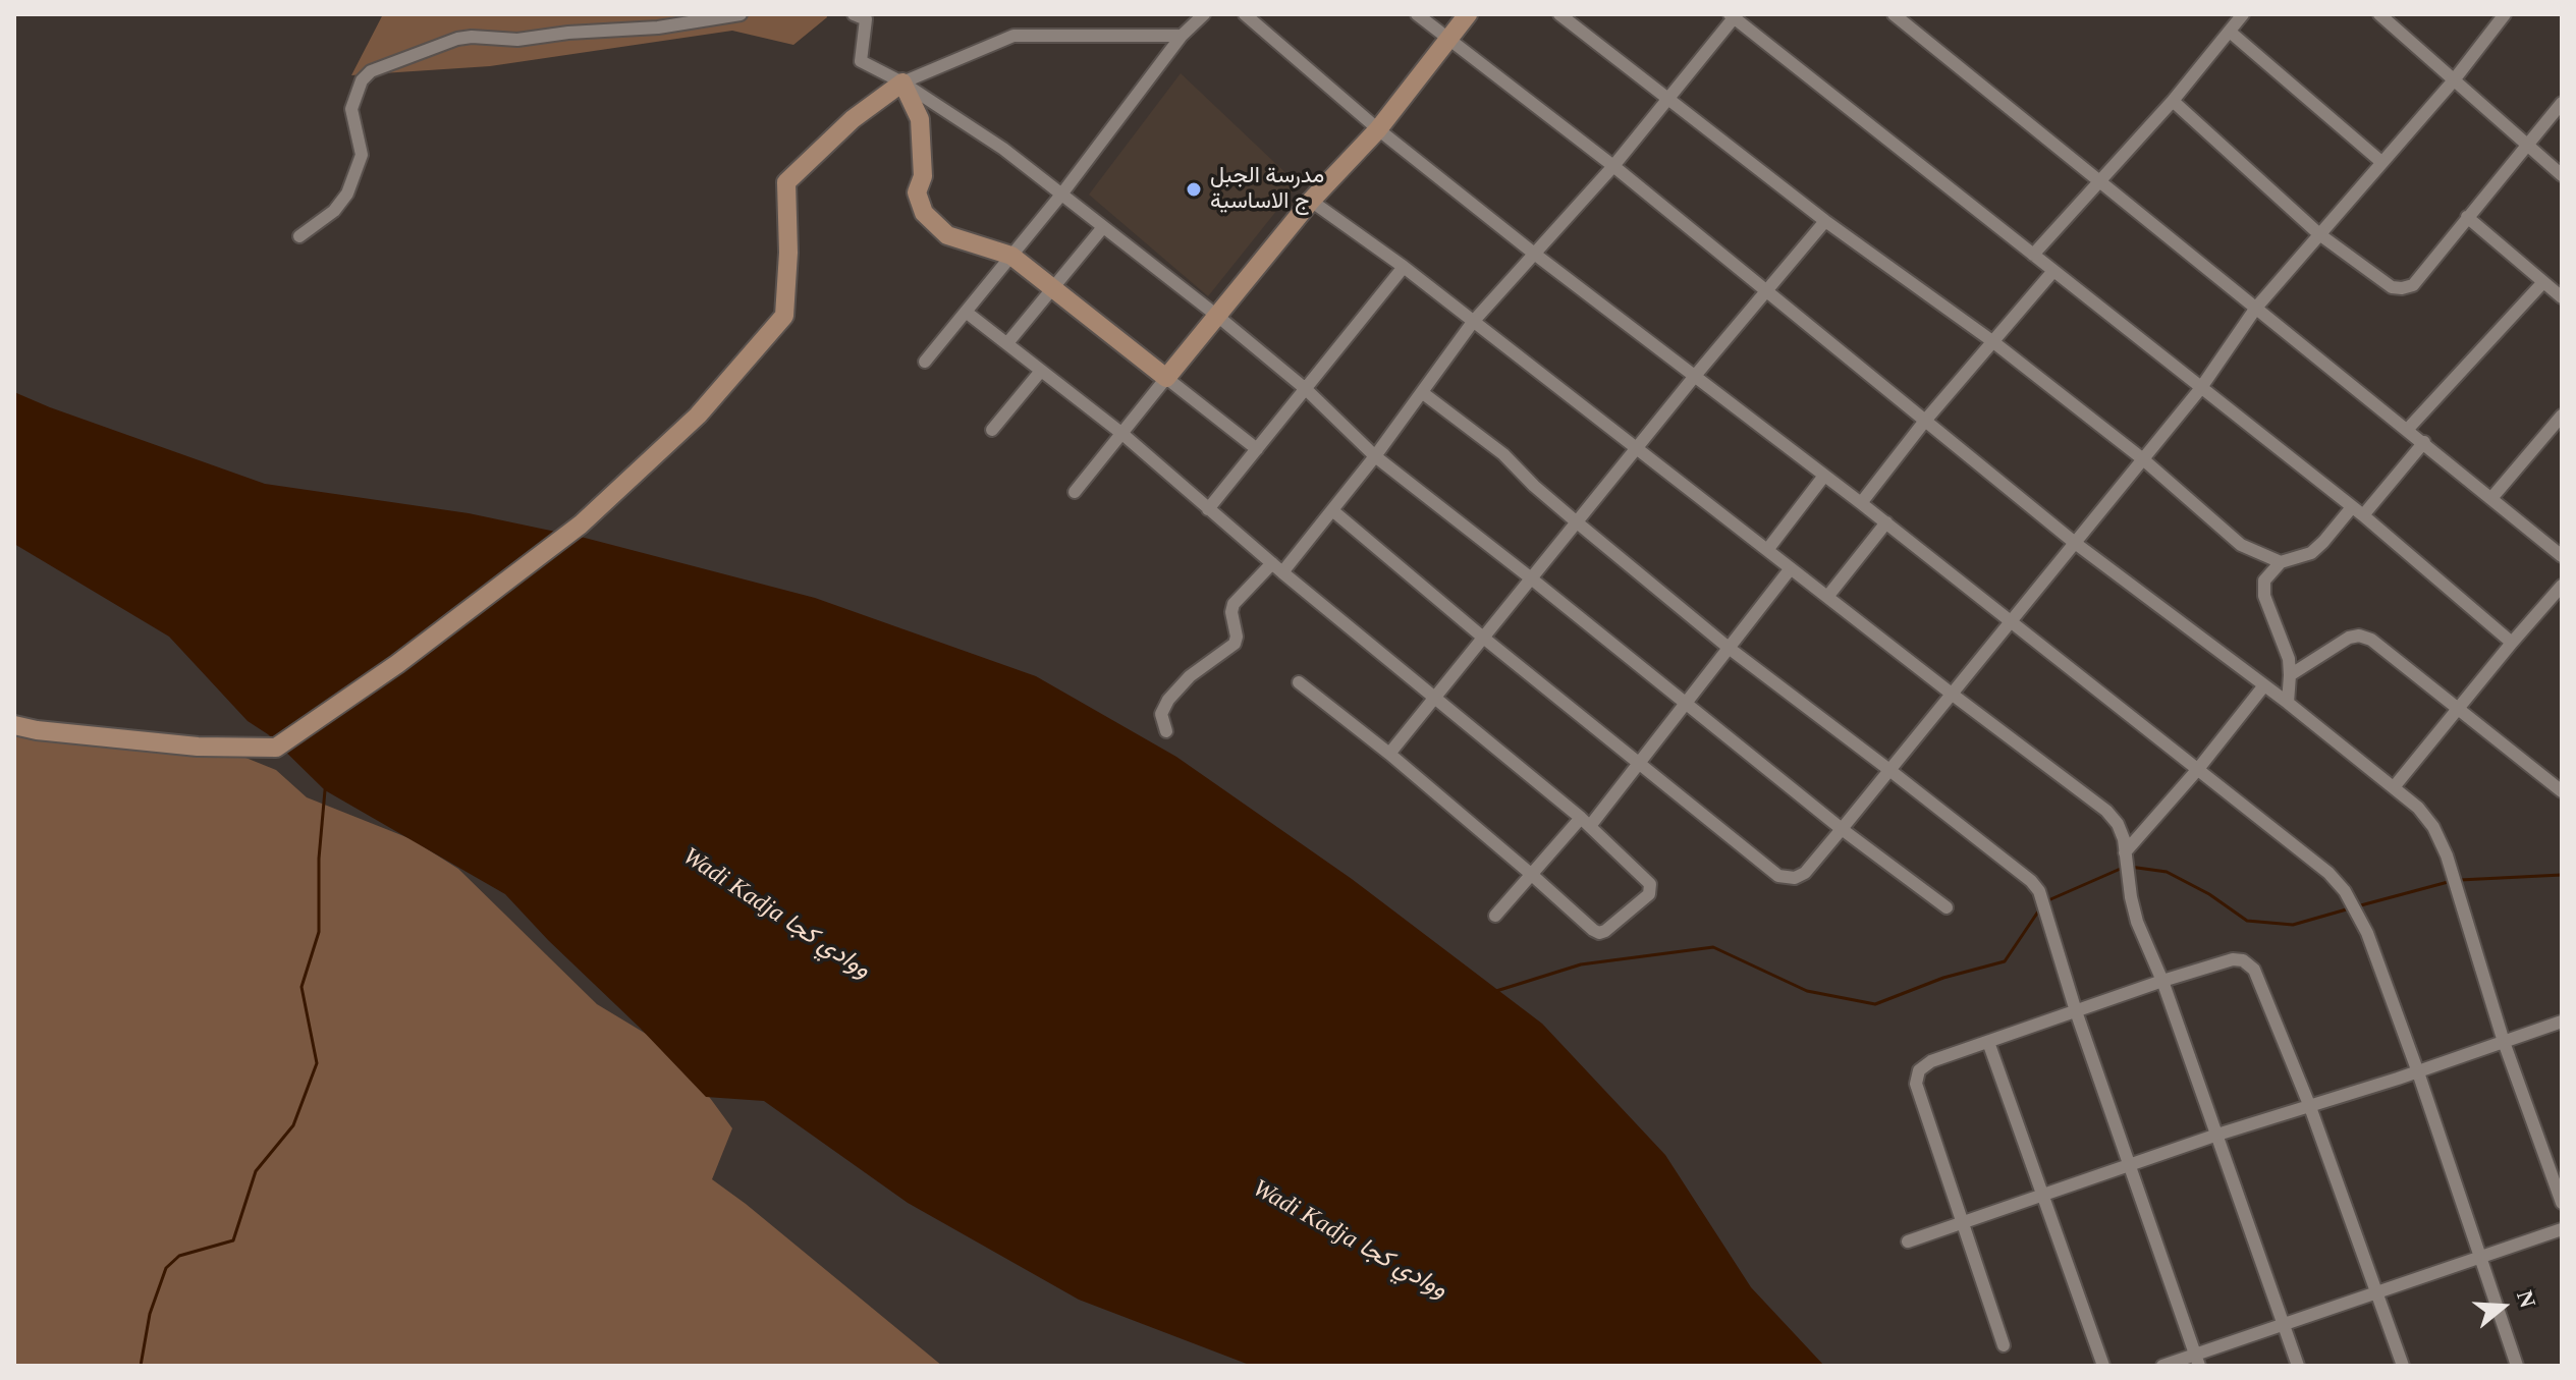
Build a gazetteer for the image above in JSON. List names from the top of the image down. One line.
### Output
{"water":["Wadi Kadja ووادي كجا"],"places":["مدرسة الجبل ج الاساسية"],"north":"right"}
